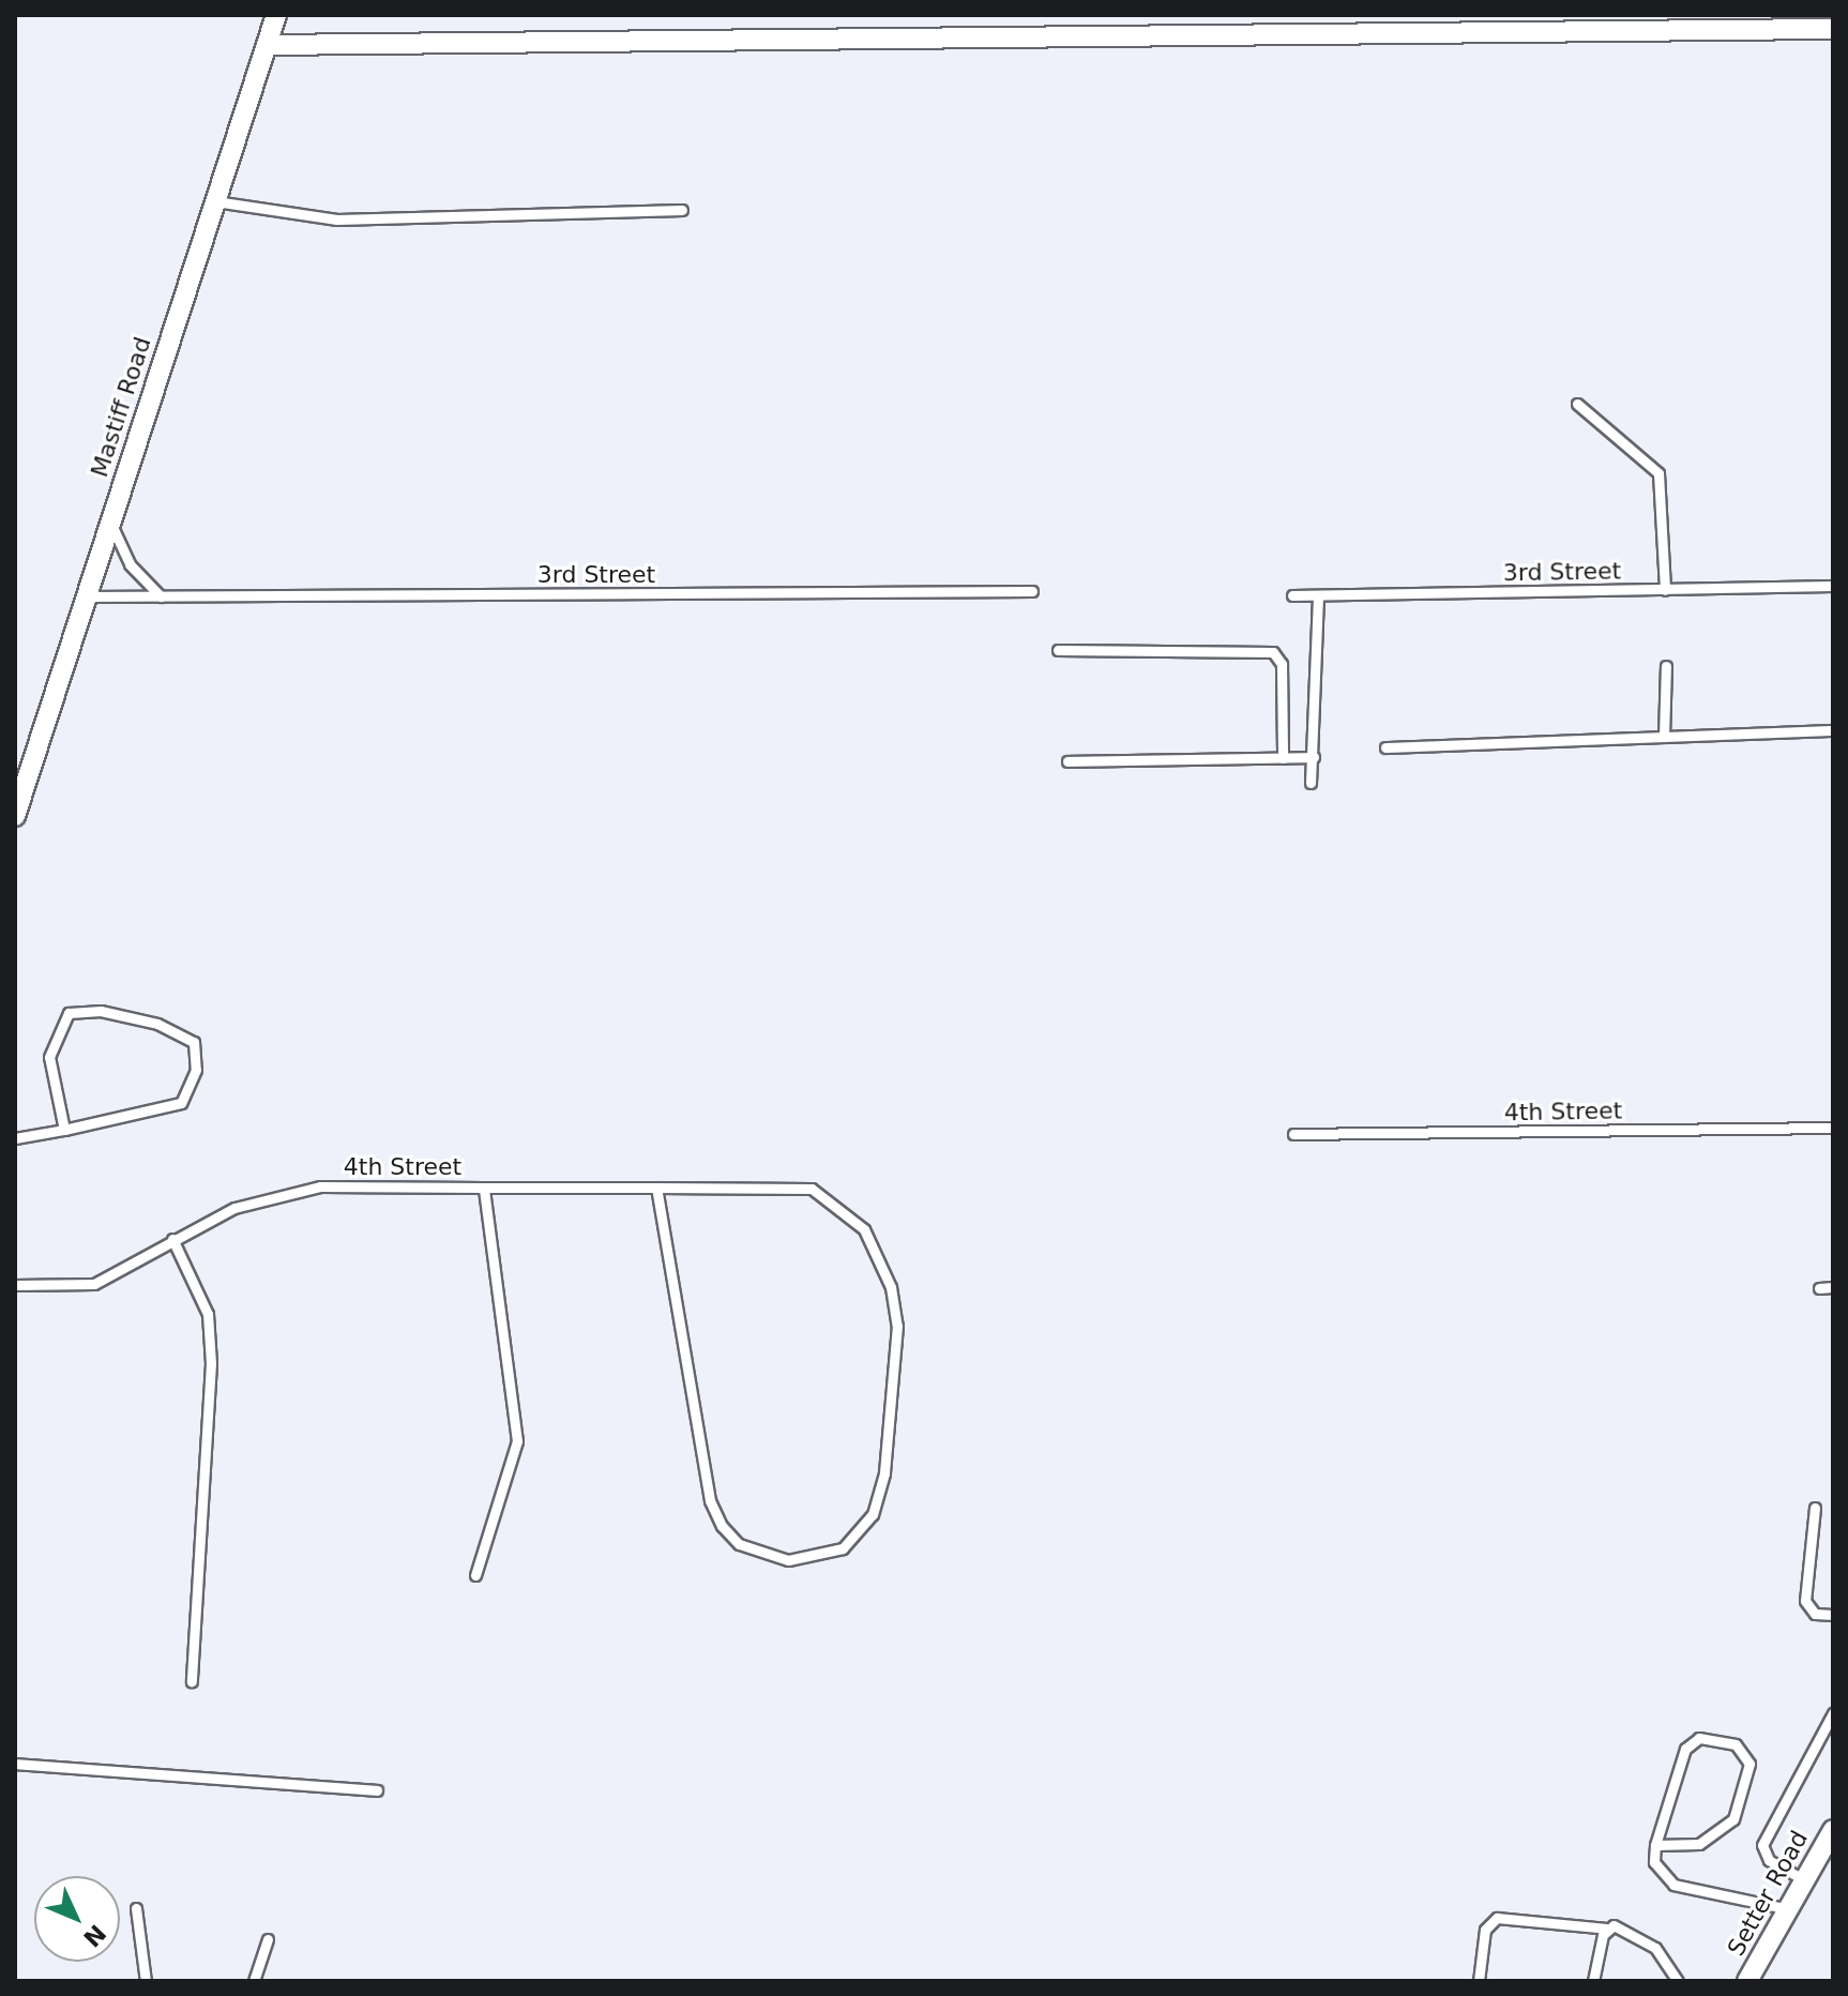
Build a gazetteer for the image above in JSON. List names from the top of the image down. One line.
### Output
{"streets":{"street":["Mastiff Road","Setter Road"],"lane":["3rd Street","4th Street"]},"crossings":[["Mastiff Road","3rd Street"]],"north":"bottom right"}
